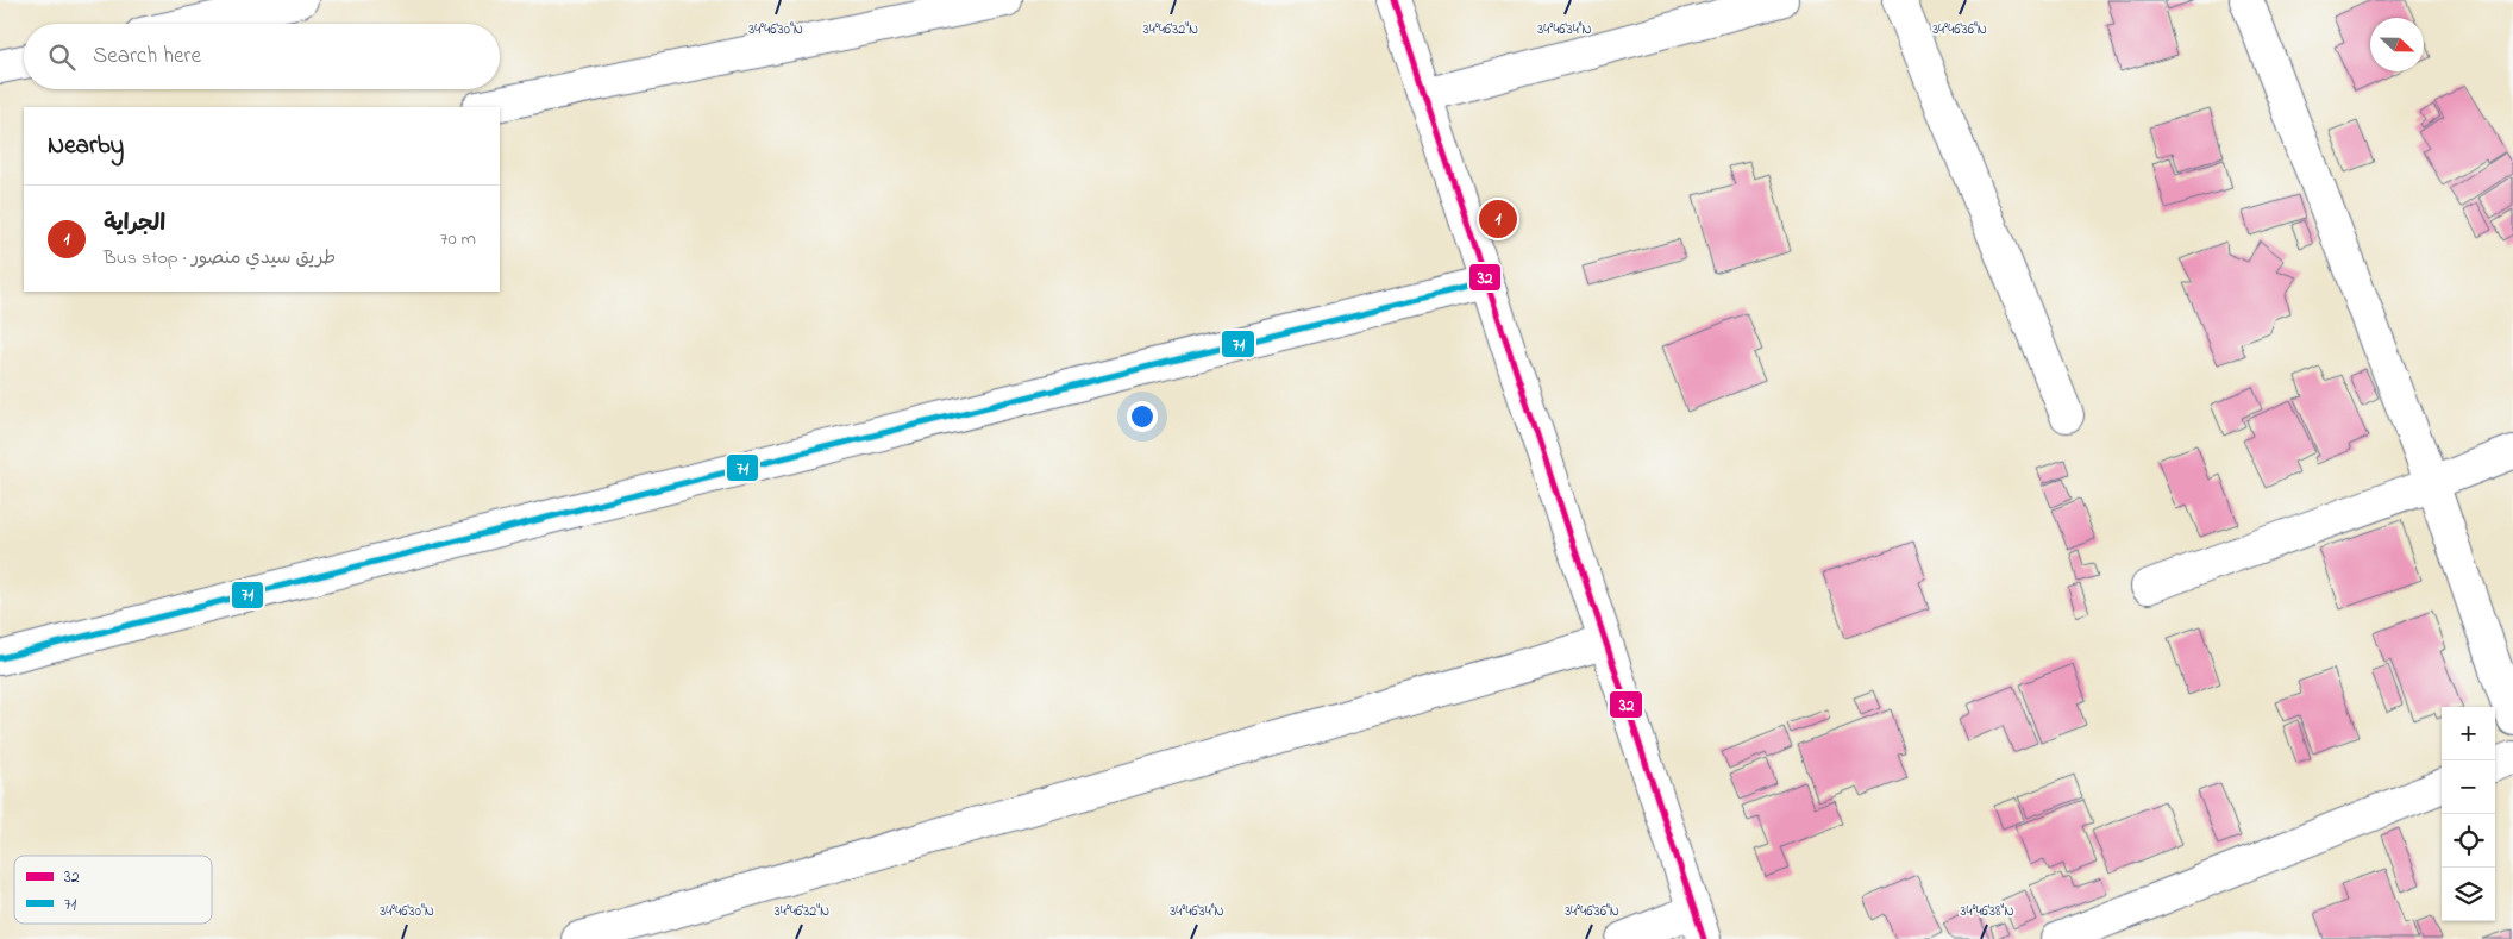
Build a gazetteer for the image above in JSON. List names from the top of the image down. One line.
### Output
{"lines":["transit line 32","transit line 71"],"legend":["32","71"],"north":"right","page":{"search":"Search here","heading":"Nearby","list":[{"mark":"1","name":"الجراية","note":"Bus stop · طريق سيدي منصور","value":"70 m"}],"pins":"1","map_buttons":["+","−"]},"coordinates":["34°46'36\"N","34°46'30\"N","34°46'32\"N","34°46'34\"N","34°46'38\"N"]}
